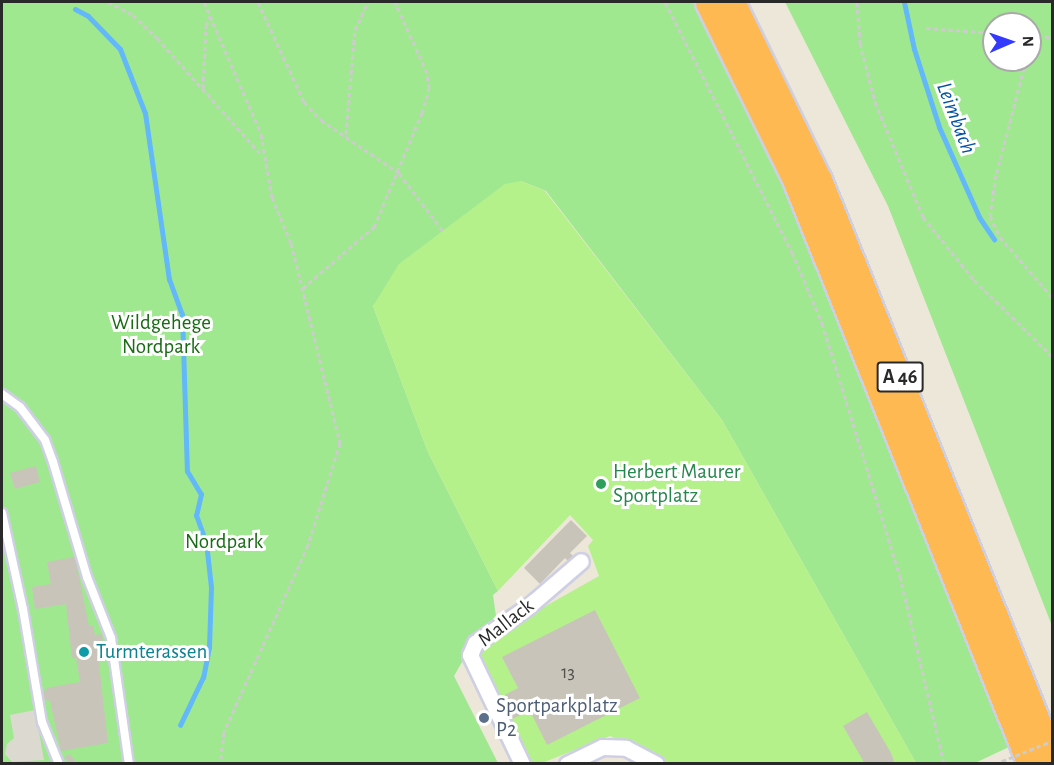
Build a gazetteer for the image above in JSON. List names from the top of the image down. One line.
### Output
{"streets":{"highway":["A 46"],"street":["Mallack"]},"water":["Leimbach"],"parks":["Wildgehege Nordpark","Nordpark"],"places":["Herbert Maurer Sportplatz","Turmterassen","Sportparkplatz P2"],"house_numbers":["13"],"north":"right"}
